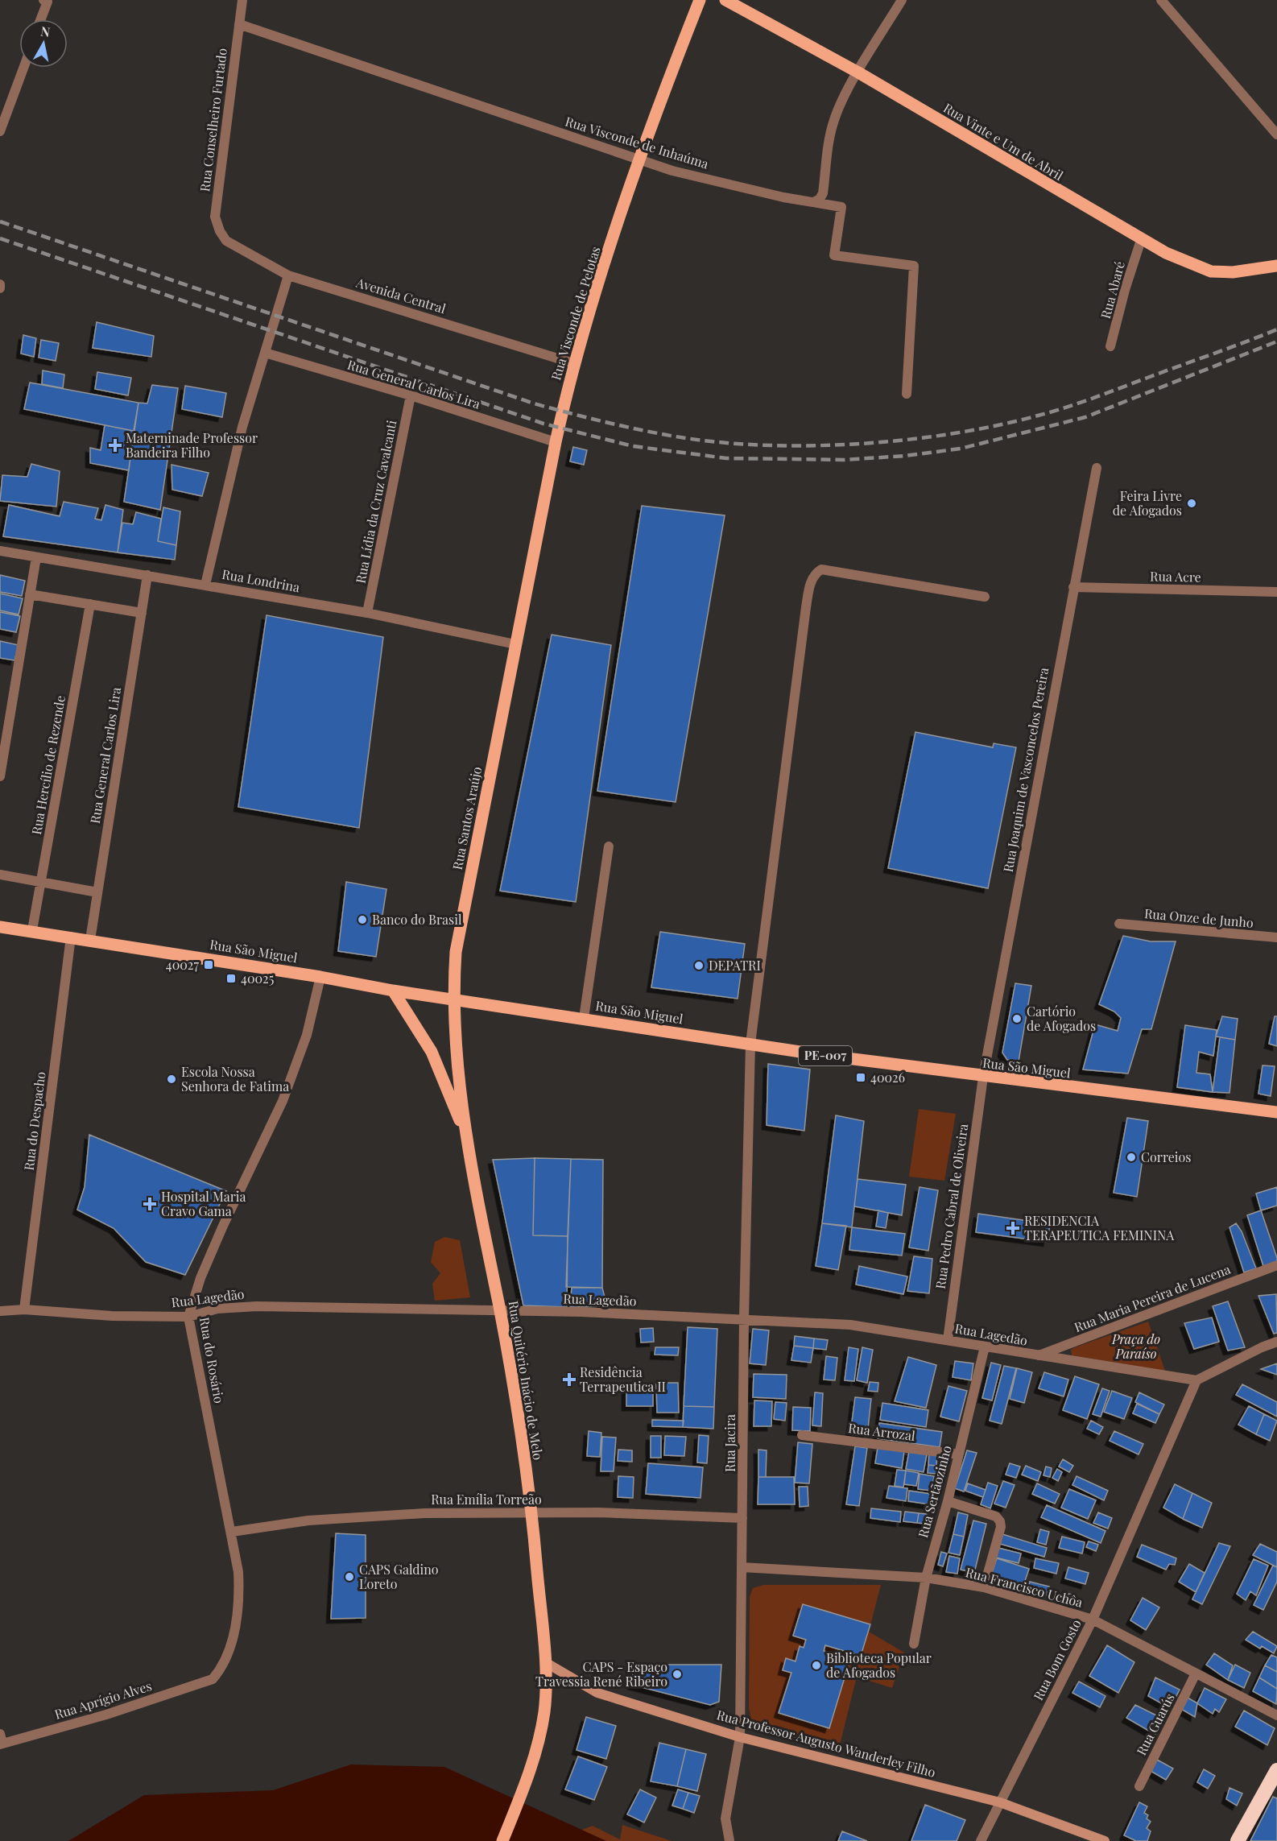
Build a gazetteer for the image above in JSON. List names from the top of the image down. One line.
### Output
{"streets":{"main road":["Rua Vinte e Um de Abril","Rua Visconde de Pelotas","Rua Santos Araújo","Rua São Miguel","PE-007","Rua Quitério Inácio de Melo","Rua Professor Augusto Wanderley Filho"],"street":["Rua Conselheiro Furtado","Rua Visconde de Inhaúma","Rua Abaré","Avenida Central","Rua General Carlos Lira","Rua Lídia da Cruz Cavalcanti","Rua Acre","Rua Londrina","Rua Hercílio de Rezende","Rua Joaquim de Vasconcelos Pereira","Rua Onze de Junho","Rua do Despacho","Rua Pedro Cabral de Oliveira","Rua Lagedão","Rua Maria Pereira de Lucena","Rua do Rosário","Rua Arrozal","Rua Jacira","Rua Sertãozinho","Rua Emília Torreão","Rua Francisco Uchôa","Rua Bom Gosto","Rua Aprígio Alves","Rua Guarús"]},"crossings":[["Rua Conselheiro Furtado","Rua Visconde de Inhaúma"],["Rua Conselheiro Furtado","Avenida Central"],["Rua Vinte e Um de Abril","Rua Abaré"],["Rua Visconde de Inhaúma","Rua Visconde de Pelotas"],["Avenida Central","Rua Visconde de Pelotas"],["Rua Visconde de Pelotas","Rua General Carlos Lira"],["Rua Visconde de Pelotas","Rua Londrina"],["Rua Visconde de Pelotas","Rua Santos Araújo"],["Rua General Carlos Lira","Rua Lídia da Cruz Cavalcanti"],["Rua General Carlos Lira","Rua Londrina"],["Rua General Carlos Lira","Rua São Miguel"],["Rua Lídia da Cruz Cavalcanti","Rua Londrina"],["Rua Acre","Rua Joaquim de Vasconcelos Pereira"],["Rua Londrina","Rua Santos Araújo"],["Rua Hercílio de Rezende","Rua São Miguel"],["Rua Joaquim de Vasconcelos Pereira","Rua São Miguel"],["Rua Joaquim de Vasconcelos Pereira","Rua Pedro Cabral de Oliveira"],["Rua Santos Araújo","Rua São Miguel"],["Rua Santos Araújo","Rua Quitério Inácio de Melo"],["Rua São Miguel","Rua do Despacho"],["Rua São Miguel","Rua Pedro Cabral de Oliveira"],["Rua São Miguel","Rua do Rosário"],["Rua São Miguel","Rua Quitério Inácio de Melo"],["Rua São Miguel","Rua Jacira"],["Rua do Despacho","Rua Lagedão"],["Rua Pedro Cabral de Oliveira","Rua Lagedão"],["Rua Lagedão","Rua Maria Pereira de Lucena"],["Rua Lagedão","Rua do Rosário"],["Rua Lagedão","Rua Quitério Inácio de Melo"],["Rua Lagedão","Rua Jacira"],["Rua Lagedão","Rua Sertãozinho"],["Rua Lagedão","Rua Bom Gosto"],["Rua do Rosário","Rua Emília Torreão"],["Rua do Rosário","Rua Aprígio Alves"],["Rua Quitério Inácio de Melo","Rua Emília Torreão"],["Rua Quitério Inácio de Melo","Rua Professor Augusto Wanderley Filho"],["Rua Arrozal","Rua Sertãozinho"],["Rua Jacira","Rua Emília Torreão"],["Rua Jacira","Rua Francisco Uchôa"],["Rua Jacira","Rua Professor Augusto Wanderley Filho"],["Rua Sertãozinho","Rua Francisco Uchôa"],["Rua Francisco Uchôa","Rua Bom Gosto"],["Rua Francisco Uchôa","Rua Guarús"],["Rua Bom Gosto","Rua Professor Augusto Wanderley Filho"]],"parks":["Praça do Paraíso"],"places":{"health":["Materninade Professor Bandeira Filho","Hospital Maria Cravo Gama","RESIDENCIA TERAPEUTICA FEMININA","Residência Terrapeutica II"],"other":["Feira Livre de Afogados","Banco do Brasil","DEPATRI","Cartório de Afogados","Escola Nossa Senhora de Fatima","Correios","CAPS Galdino Loreto","Biblioteca Popular de Afogados","CAPS - Espaço Travessia René Ribeiro"],"transit":["40027","40025","40026"]},"north":"top"}
